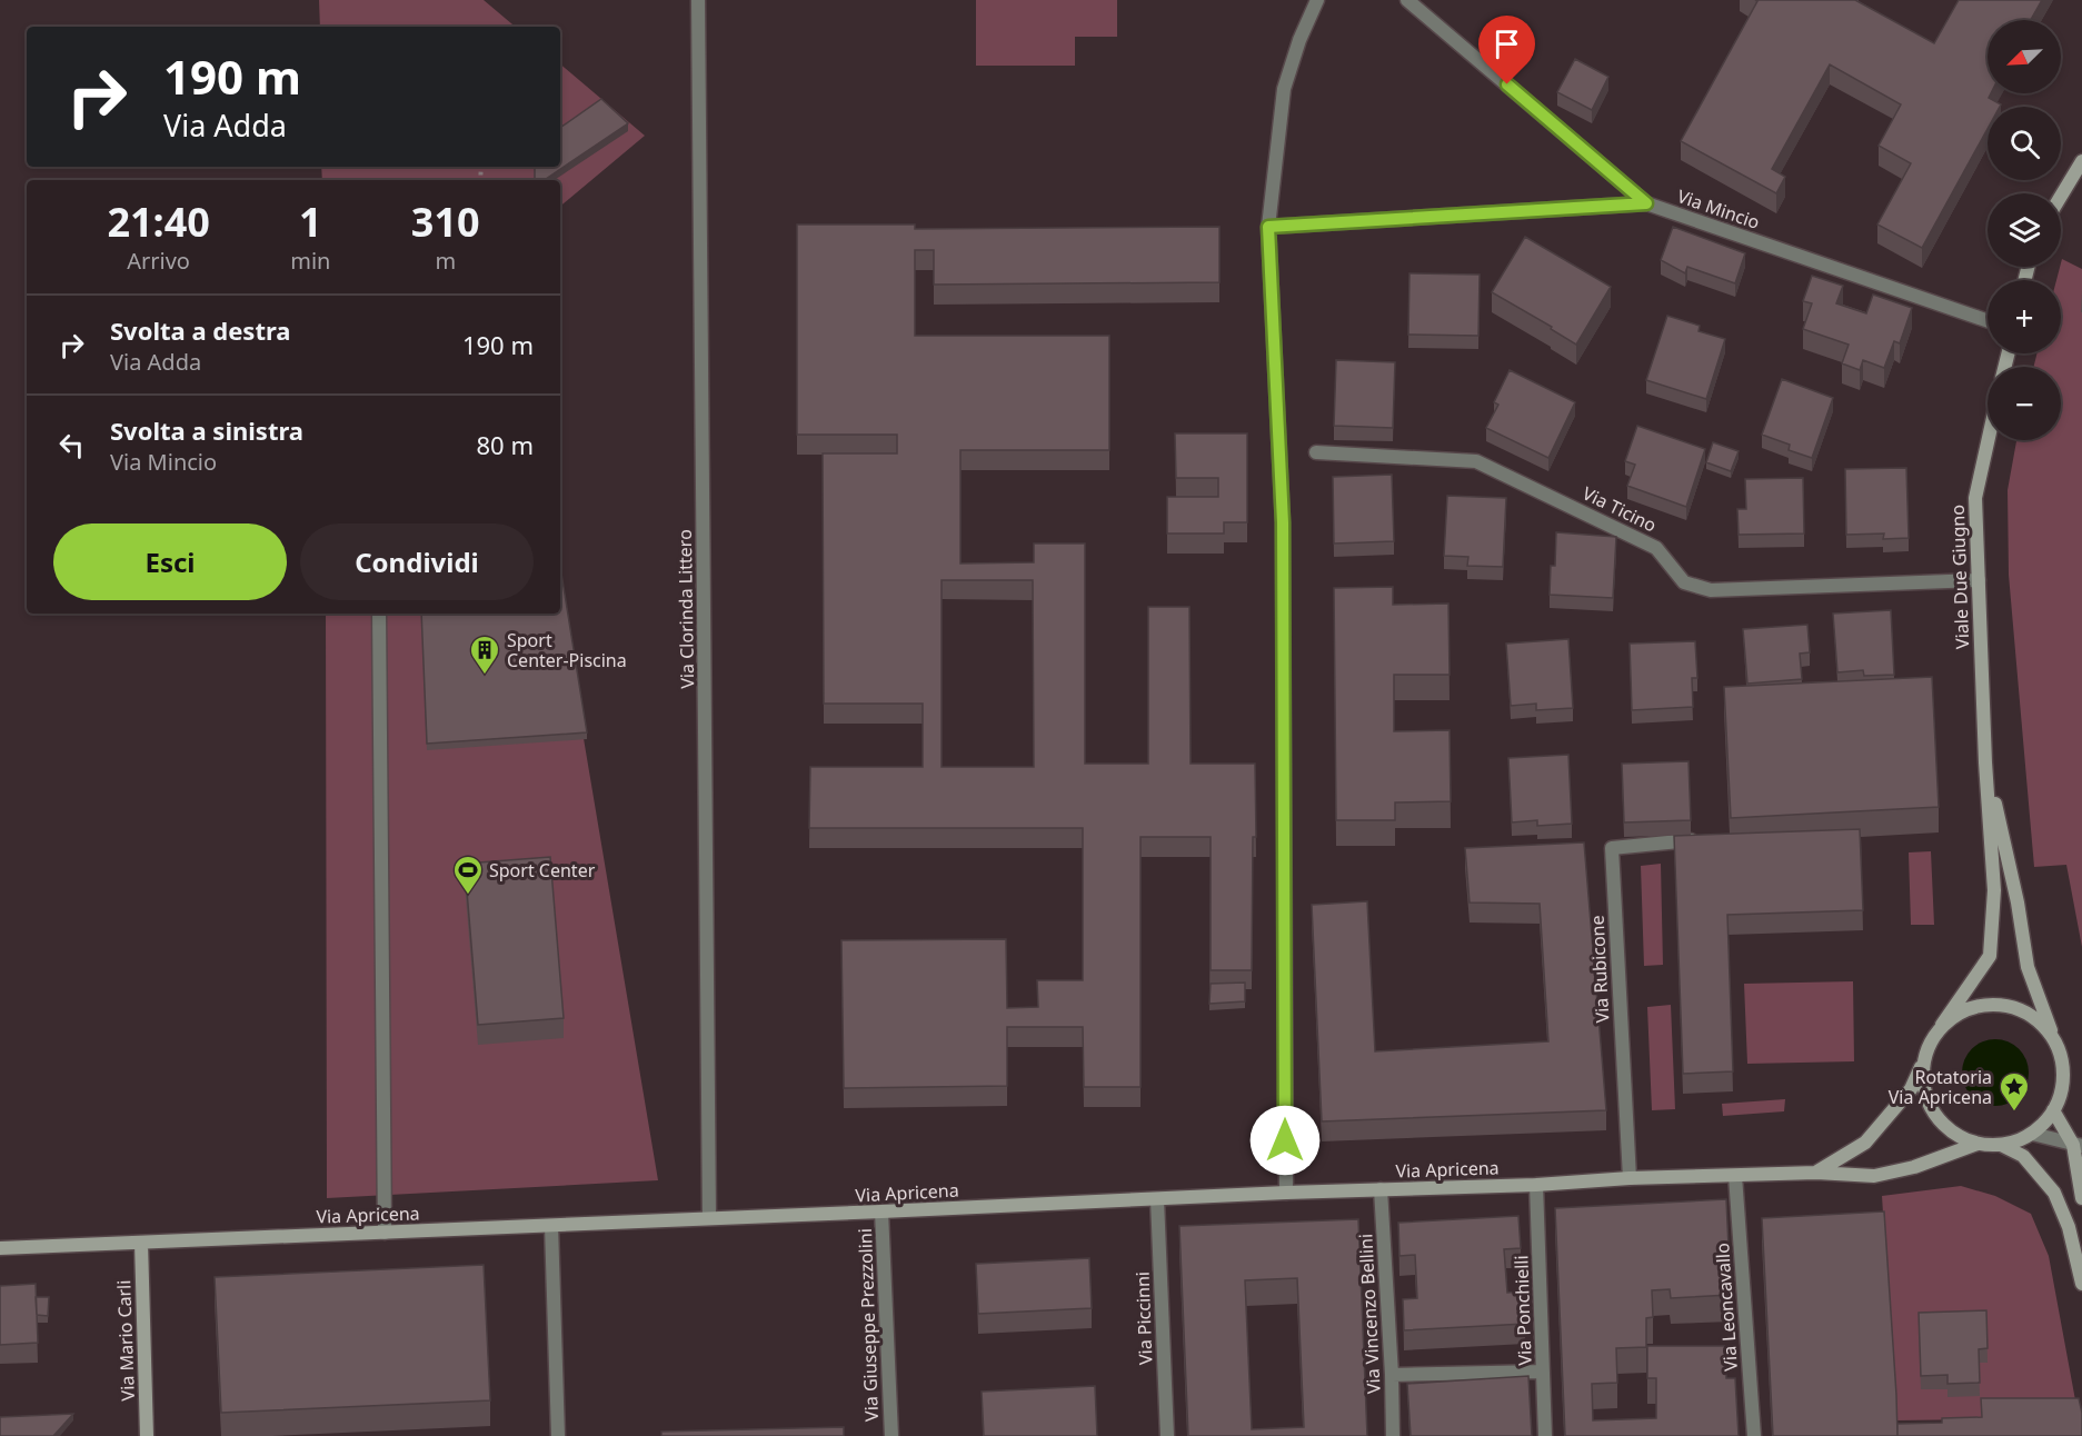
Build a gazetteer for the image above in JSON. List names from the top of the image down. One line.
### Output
{"streets":{"main road":["Viale Due Giugno","Via Apricena","Via Mario Carli"],"street":["Via Mincio","Via Ticino","Via Clorinda Littero","Via Rubicone","Via Leoncavallo","Via Ponchielli","Via Vincenzo Bellini","Via Piccinni","Via Giuseppe Prezzolini"]},"crossings":[["Via Ticino","Viale Due Giugno"],["Viale Due Giugno","Via Apricena"],["Via Clorinda Littero","Via Apricena"],["Via Rubicone","Via Apricena"],["Via Apricena","Via Leoncavallo"],["Via Apricena","Via Ponchielli"],["Via Apricena","Via Vincenzo Bellini"],["Via Apricena","Via Piccinni"],["Via Apricena","Via Giuseppe Prezzolini"],["Via Apricena","Via Mario Carli"]],"places":{"building":["Sport Center-Piscina"],"sports":["Sport Center"],"place":["Rotatoria Via Apricena"]},"north":"bottom left","page":{"map_buttons":["+","−"],"turn":["190 m","Via Adda"],"eta":["21:40","Arrivo","1","min","310","m"],"list":[{"name":"Svolta a destra","note":"Via Adda","value":"190 m"},{"name":"Svolta a sinistra","note":"Via Mincio","value":"80 m"}],"buttons":["Esci","Condividi"]}}
